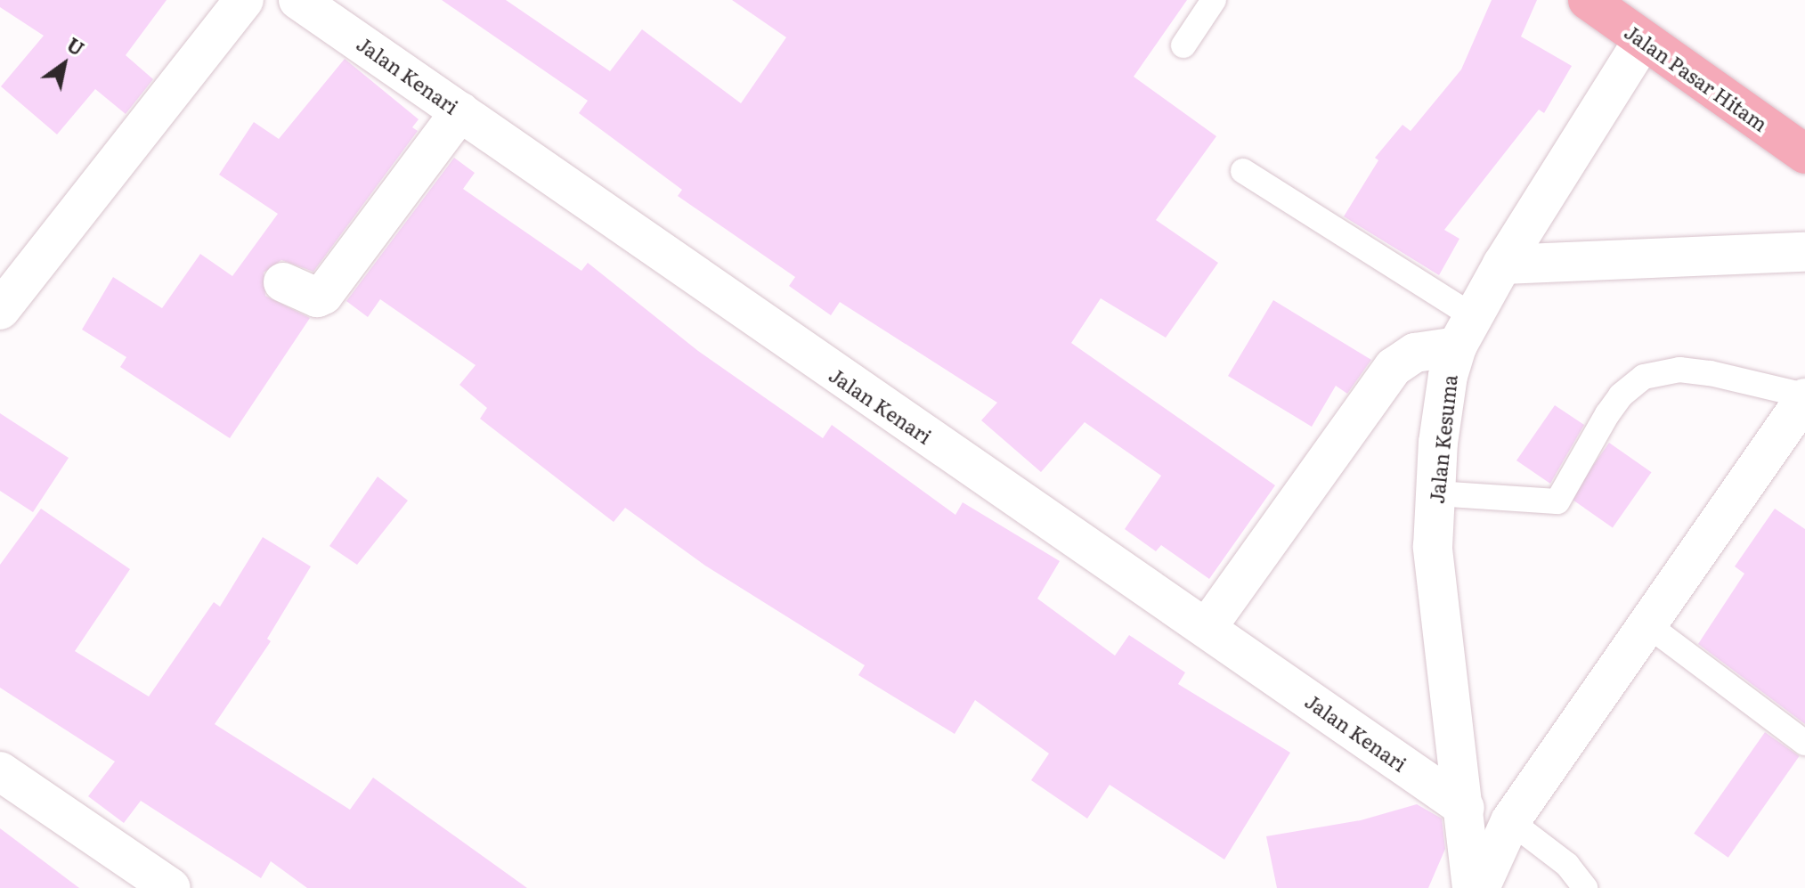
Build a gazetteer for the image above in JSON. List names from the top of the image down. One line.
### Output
{"streets":{"main road":["Jalan Pasar Hitam"],"street":["Jalan Kenari","Jalan Kesuma"]},"crossings":[["Jalan Kenari","Jalan Kesuma"],["Jalan Pasar Hitam","Jalan Kesuma"]],"north":"top right"}
